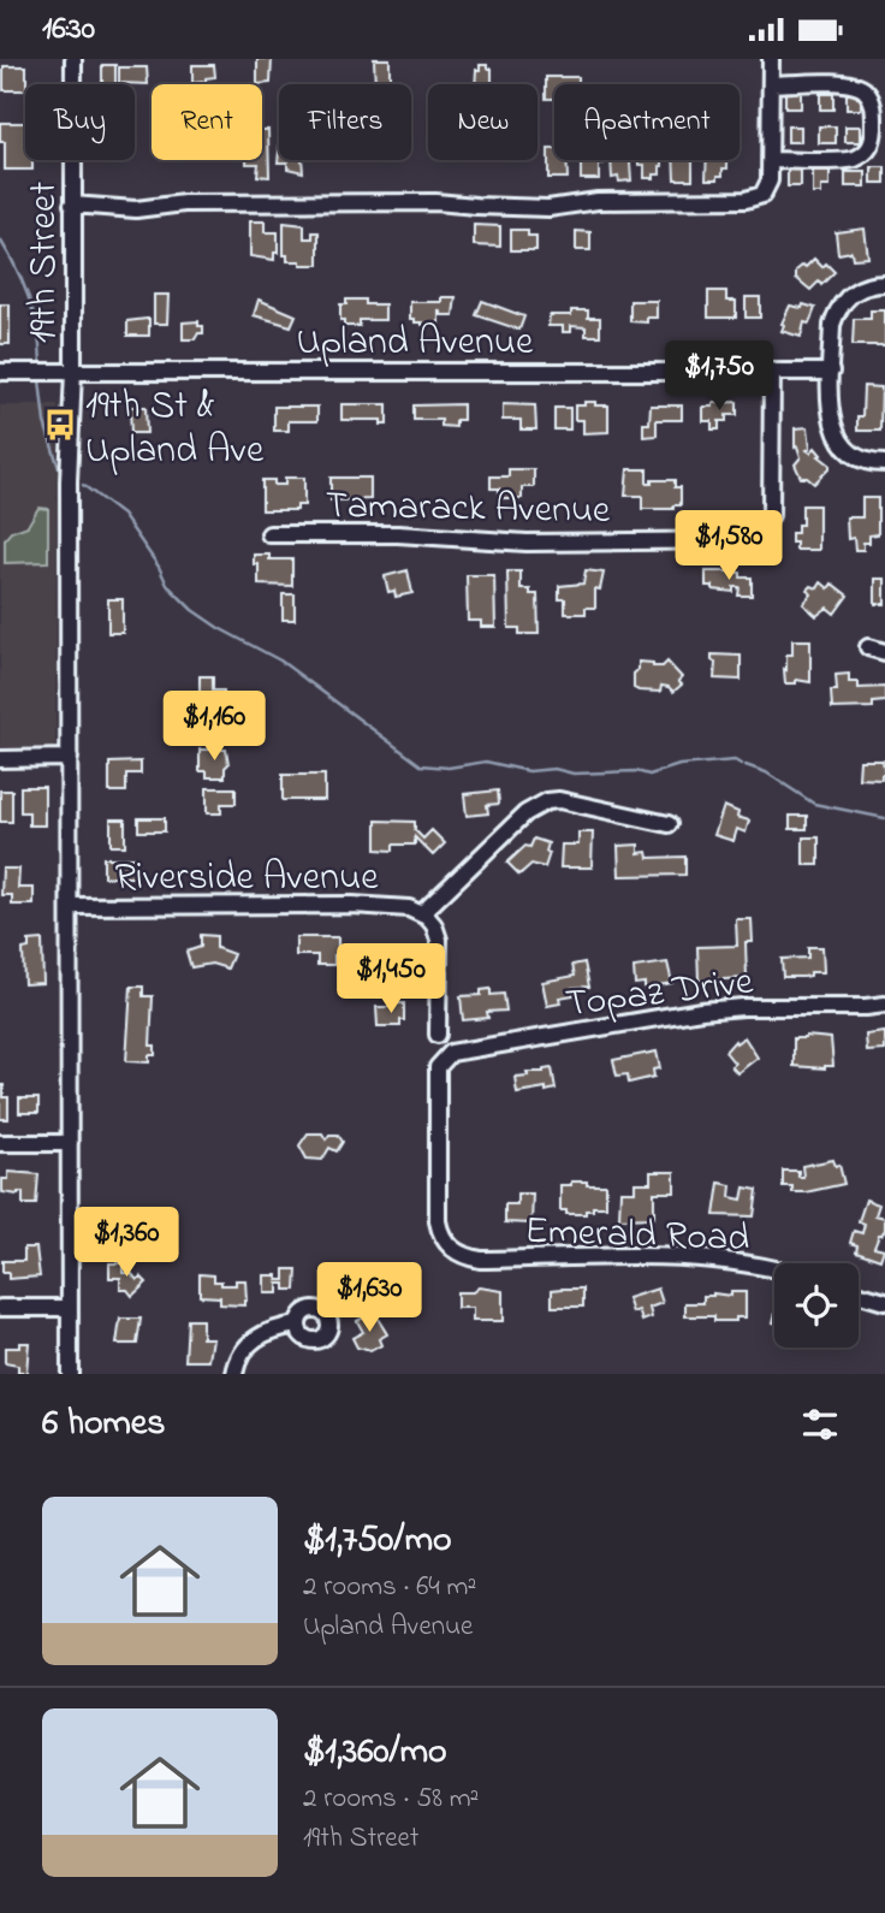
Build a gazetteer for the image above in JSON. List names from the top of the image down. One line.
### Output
{"streets":{"street":["19th Street","Upland Avenue","Tamarack Avenue","Riverside Avenue","Topaz Drive","Emerald Road"]},"crossings":[["19th Street","Upland Avenue"],["19th Street","Riverside Avenue"],["Upland Avenue","Tamarack Avenue"],["Topaz Drive","Emerald Road"]],"places":{"bus stop":["19th St & Upland Ave"]},"page":{"status":"16:30","chip":["Buy","Rent","Filters","New","Apartment"],"price":["$1,750","$1,580","$1,160","$1,450","$1,360","$1,630"],"heading":"6 homes","list":[{"name":"$1,750/mo","note":"2 rooms · 64 m² · Upland Avenue"},{"name":"$1,360/mo","note":"2 rooms · 58 m² · 19th Street"}]}}
